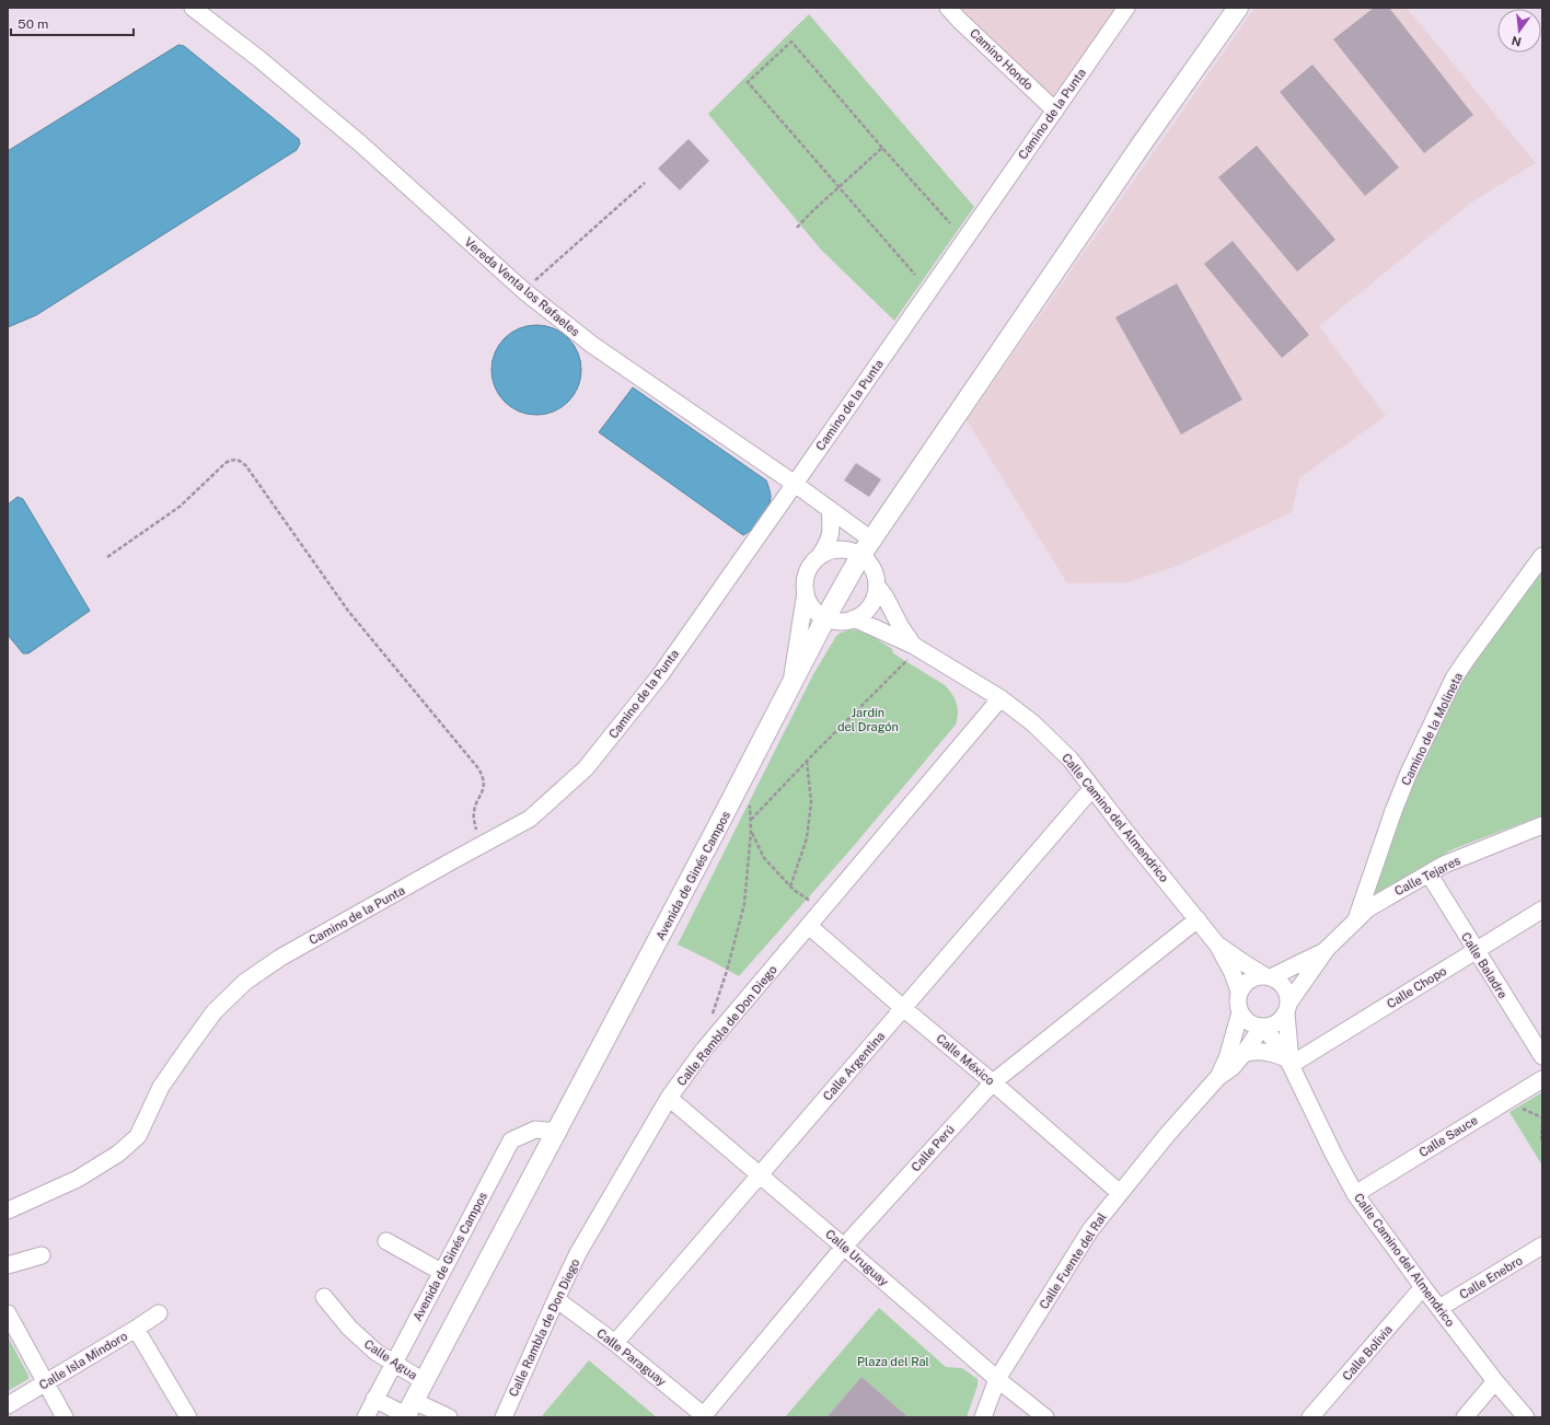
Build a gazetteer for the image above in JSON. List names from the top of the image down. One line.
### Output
{"streets":{"main road":["Avenida de Ginés Campos"],"street":["Camino Hondo","Camino de la Punta","Vereda Venta los Rafaeles","Camino de la Molineta","Calle Camino del Almendrico","Calle Tejares","Calle Baladre","Calle Chopo","Calle Rambla de Don Diego","Calle México","Calle Argentina","Calle Sauce","Calle Perú","Calle Uruguay","Calle Fuente del Ral","Calle Enebro","Calle Bolivia","Calle Paraguay","Calle Agua","Calle Isla Mindoro"]},"crossings":[["Camino Hondo","Camino de la Punta"],["Camino de la Punta","Vereda Venta los Rafaeles"],["Vereda Venta los Rafaeles","Calle Camino del Almendrico"],["Vereda Venta los Rafaeles","Avenida de Ginés Campos"],["Camino de la Molineta","Calle Tejares"],["Calle Camino del Almendrico","Calle Tejares"],["Calle Camino del Almendrico","Calle Chopo"],["Calle Camino del Almendrico","Calle Rambla de Don Diego"],["Calle Camino del Almendrico","Calle Argentina"],["Calle Camino del Almendrico","Calle Sauce"],["Calle Camino del Almendrico","Calle Perú"],["Calle Camino del Almendrico","Calle Fuente del Ral"],["Calle Camino del Almendrico","Calle Enebro"],["Calle Camino del Almendrico","Calle Bolivia"],["Avenida de Ginés Campos","Calle Agua"],["Calle Tejares","Calle Baladre"],["Calle Tejares","Calle Fuente del Ral"],["Calle Baladre","Calle Chopo"],["Calle Rambla de Don Diego","Calle México"],["Calle Rambla de Don Diego","Calle Uruguay"],["Calle Rambla de Don Diego","Calle Paraguay"],["Calle México","Calle Argentina"],["Calle México","Calle Perú"],["Calle México","Calle Fuente del Ral"],["Calle Argentina","Calle Uruguay"],["Calle Argentina","Calle Paraguay"],["Calle Perú","Calle Uruguay"],["Calle Perú","Calle Paraguay"],["Calle Uruguay","Calle Fuente del Ral"]],"parks":["Jardín del Dragón","Plaza del Ral"],"scale_bar":"50 m","north":"bottom"}
